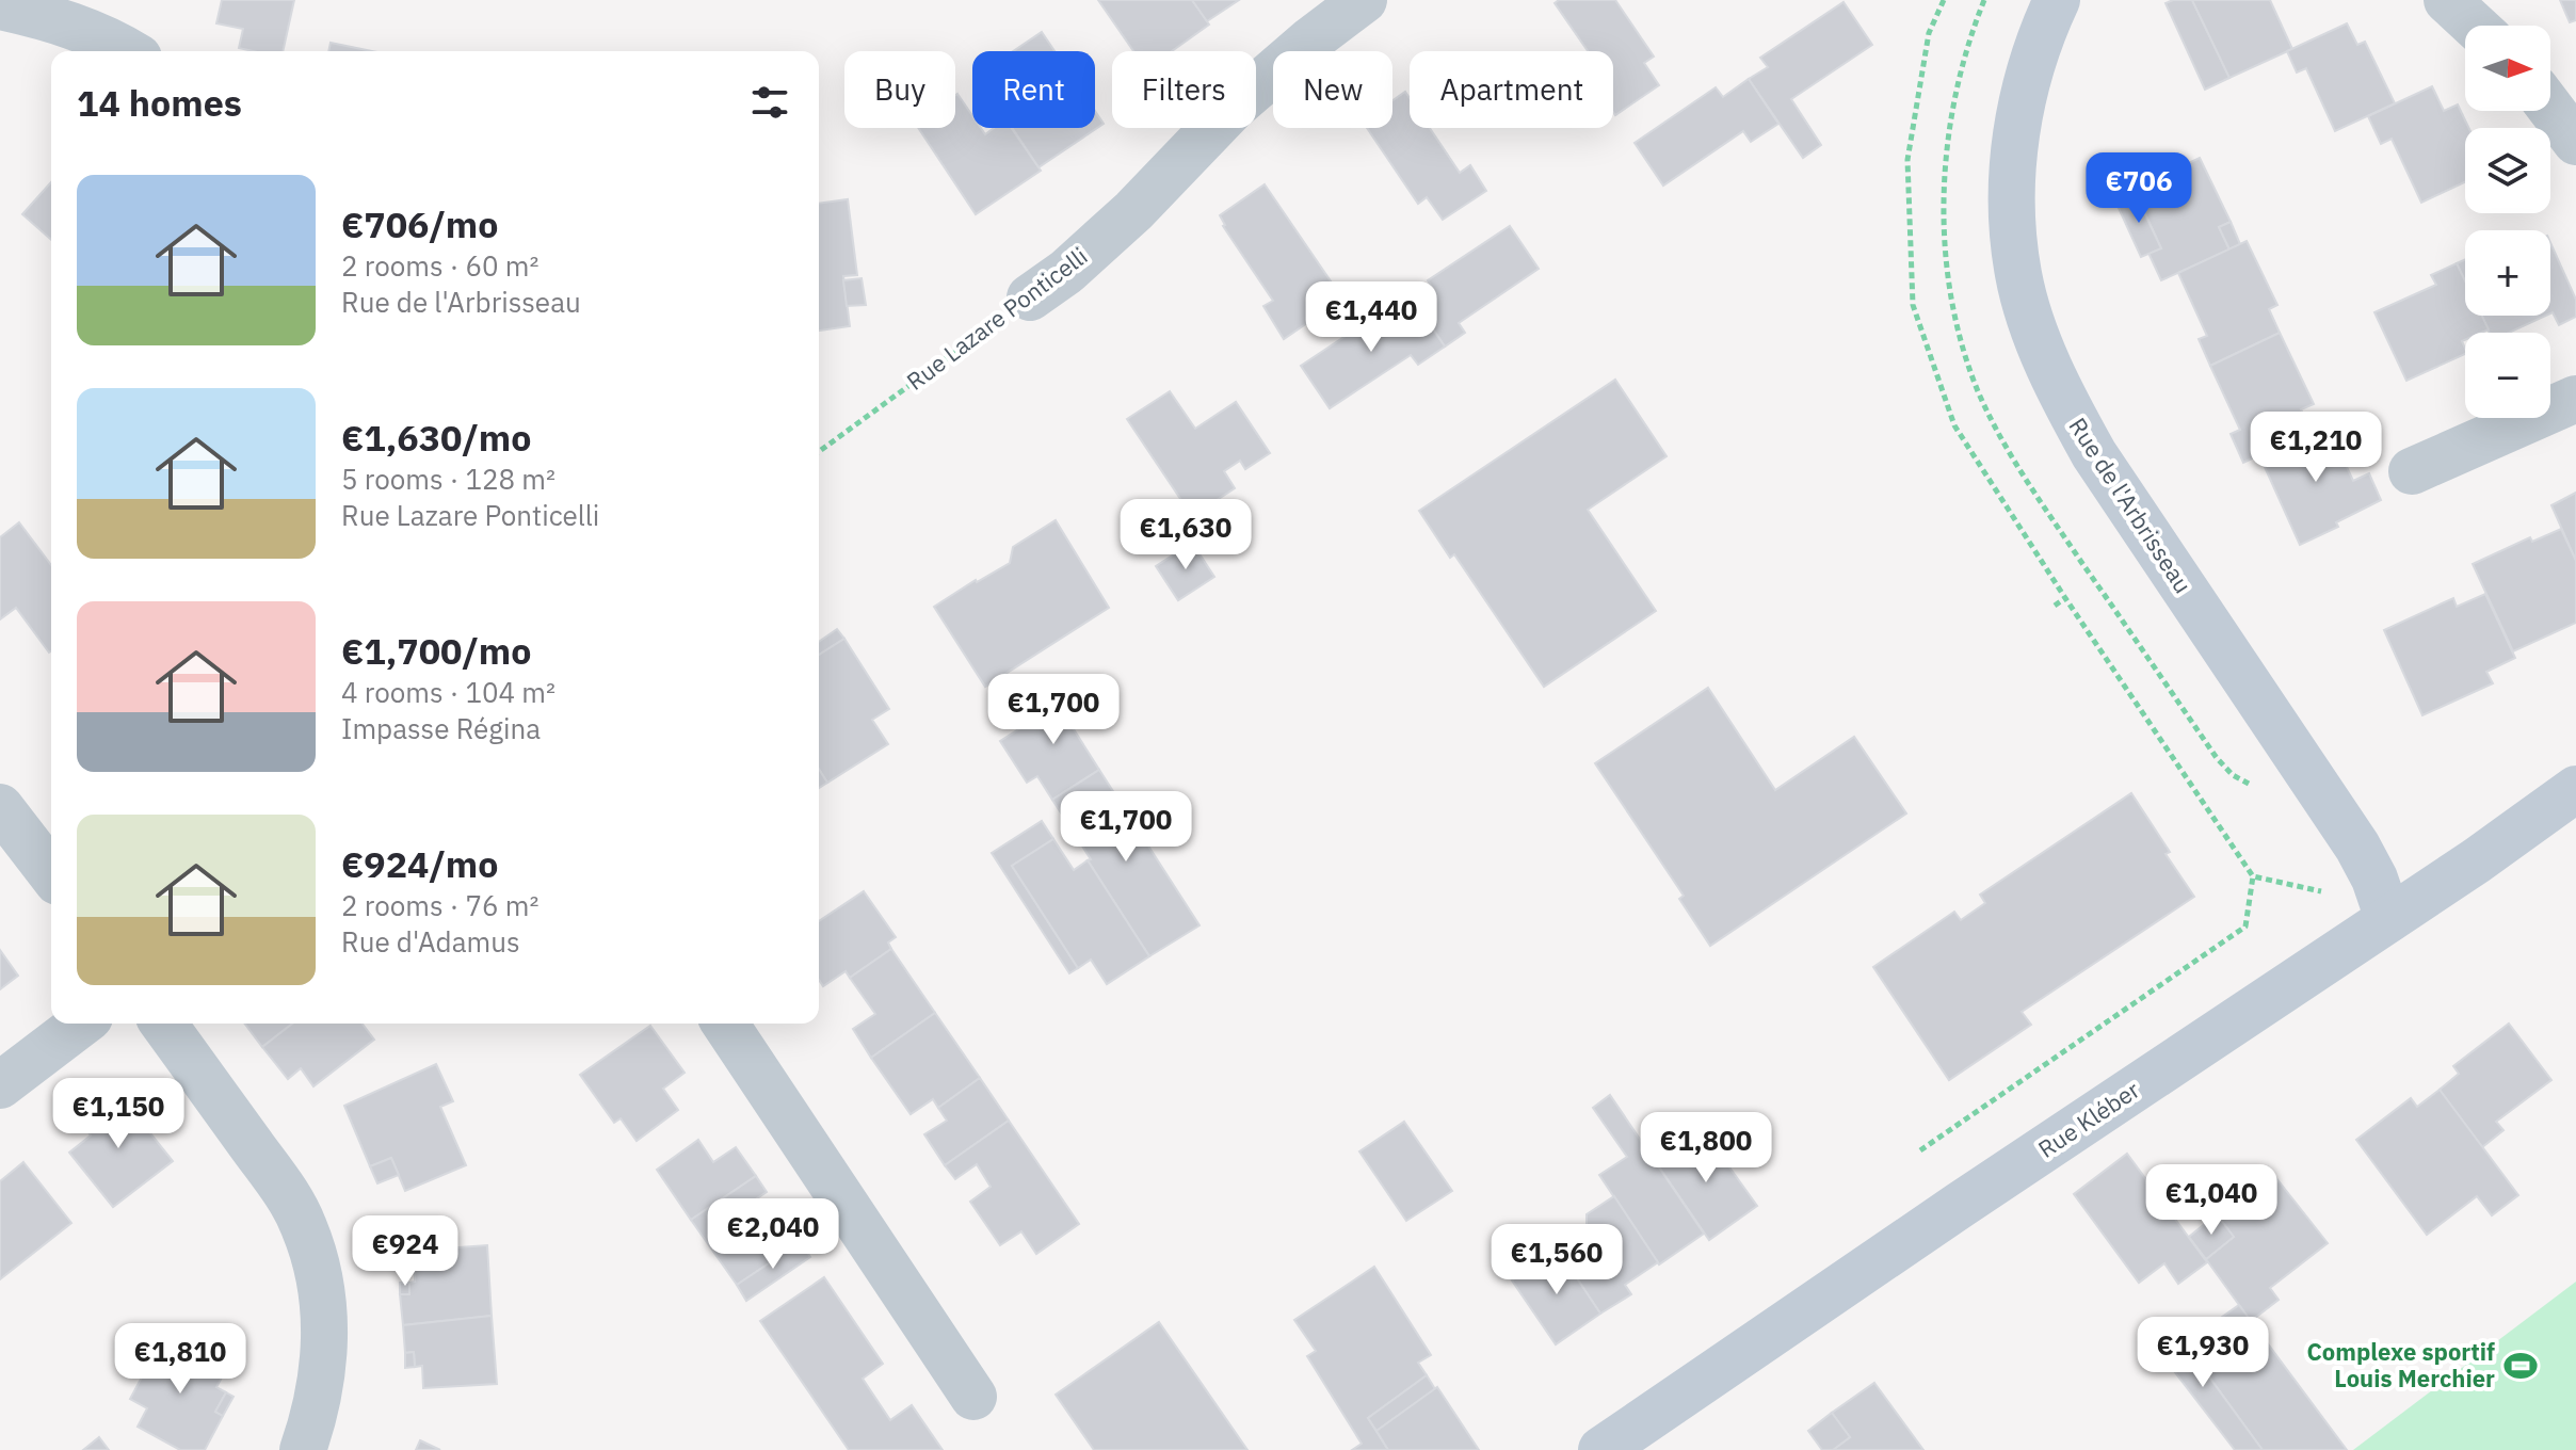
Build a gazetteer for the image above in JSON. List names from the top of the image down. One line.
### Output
{"streets":{"street":["Rue Lazare Ponticelli","Rue de l'Arbrisseau","Rue Kléber"]},"crossings":[["Rue de l'Arbrisseau","Rue Kléber"]],"places":{"sports":["Complexe sportif Louis Merchier"]},"north":"right","page":{"map_buttons":["+","−"],"chip":["Buy","Rent","Filters","New","Apartment"],"heading":"14 homes","price":["€706","€1,440","€1,210","€1,630","€1,700","€1,700","€1,150","€1,800","€1,040","€2,040","€924","€1,560","€1,930","€1,810"],"list":[{"name":"€706/mo","note":"2 rooms · 60 m² · Rue de l'Arbrisseau"},{"name":"€1,630/mo","note":"5 rooms · 128 m² · Rue Lazare Ponticelli"},{"name":"€1,700/mo","note":"4 rooms · 104 m² · Impasse Régina"},{"name":"€924/mo","note":"2 rooms · 76 m² · Rue d'Adamus"}]}}
